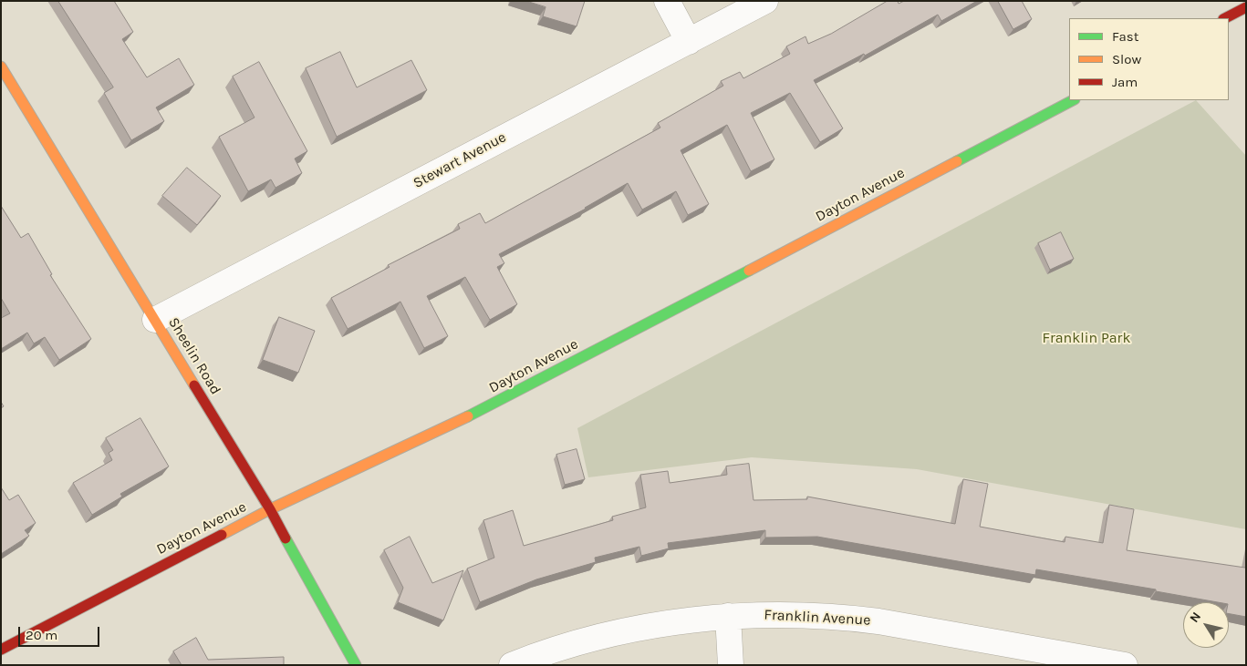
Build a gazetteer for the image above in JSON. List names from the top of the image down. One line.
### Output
{"streets":{"main road":["Dayton Avenue","Sheelin Road"],"street":["Stewart Avenue","Franklin Avenue"]},"crossings":[["Stewart Avenue","Sheelin Road"],["Dayton Avenue","Sheelin Road"]],"parks":["Franklin Park"],"legend":["Fast","Slow","Jam"],"scale_bar":"20 m","north":"top left"}
